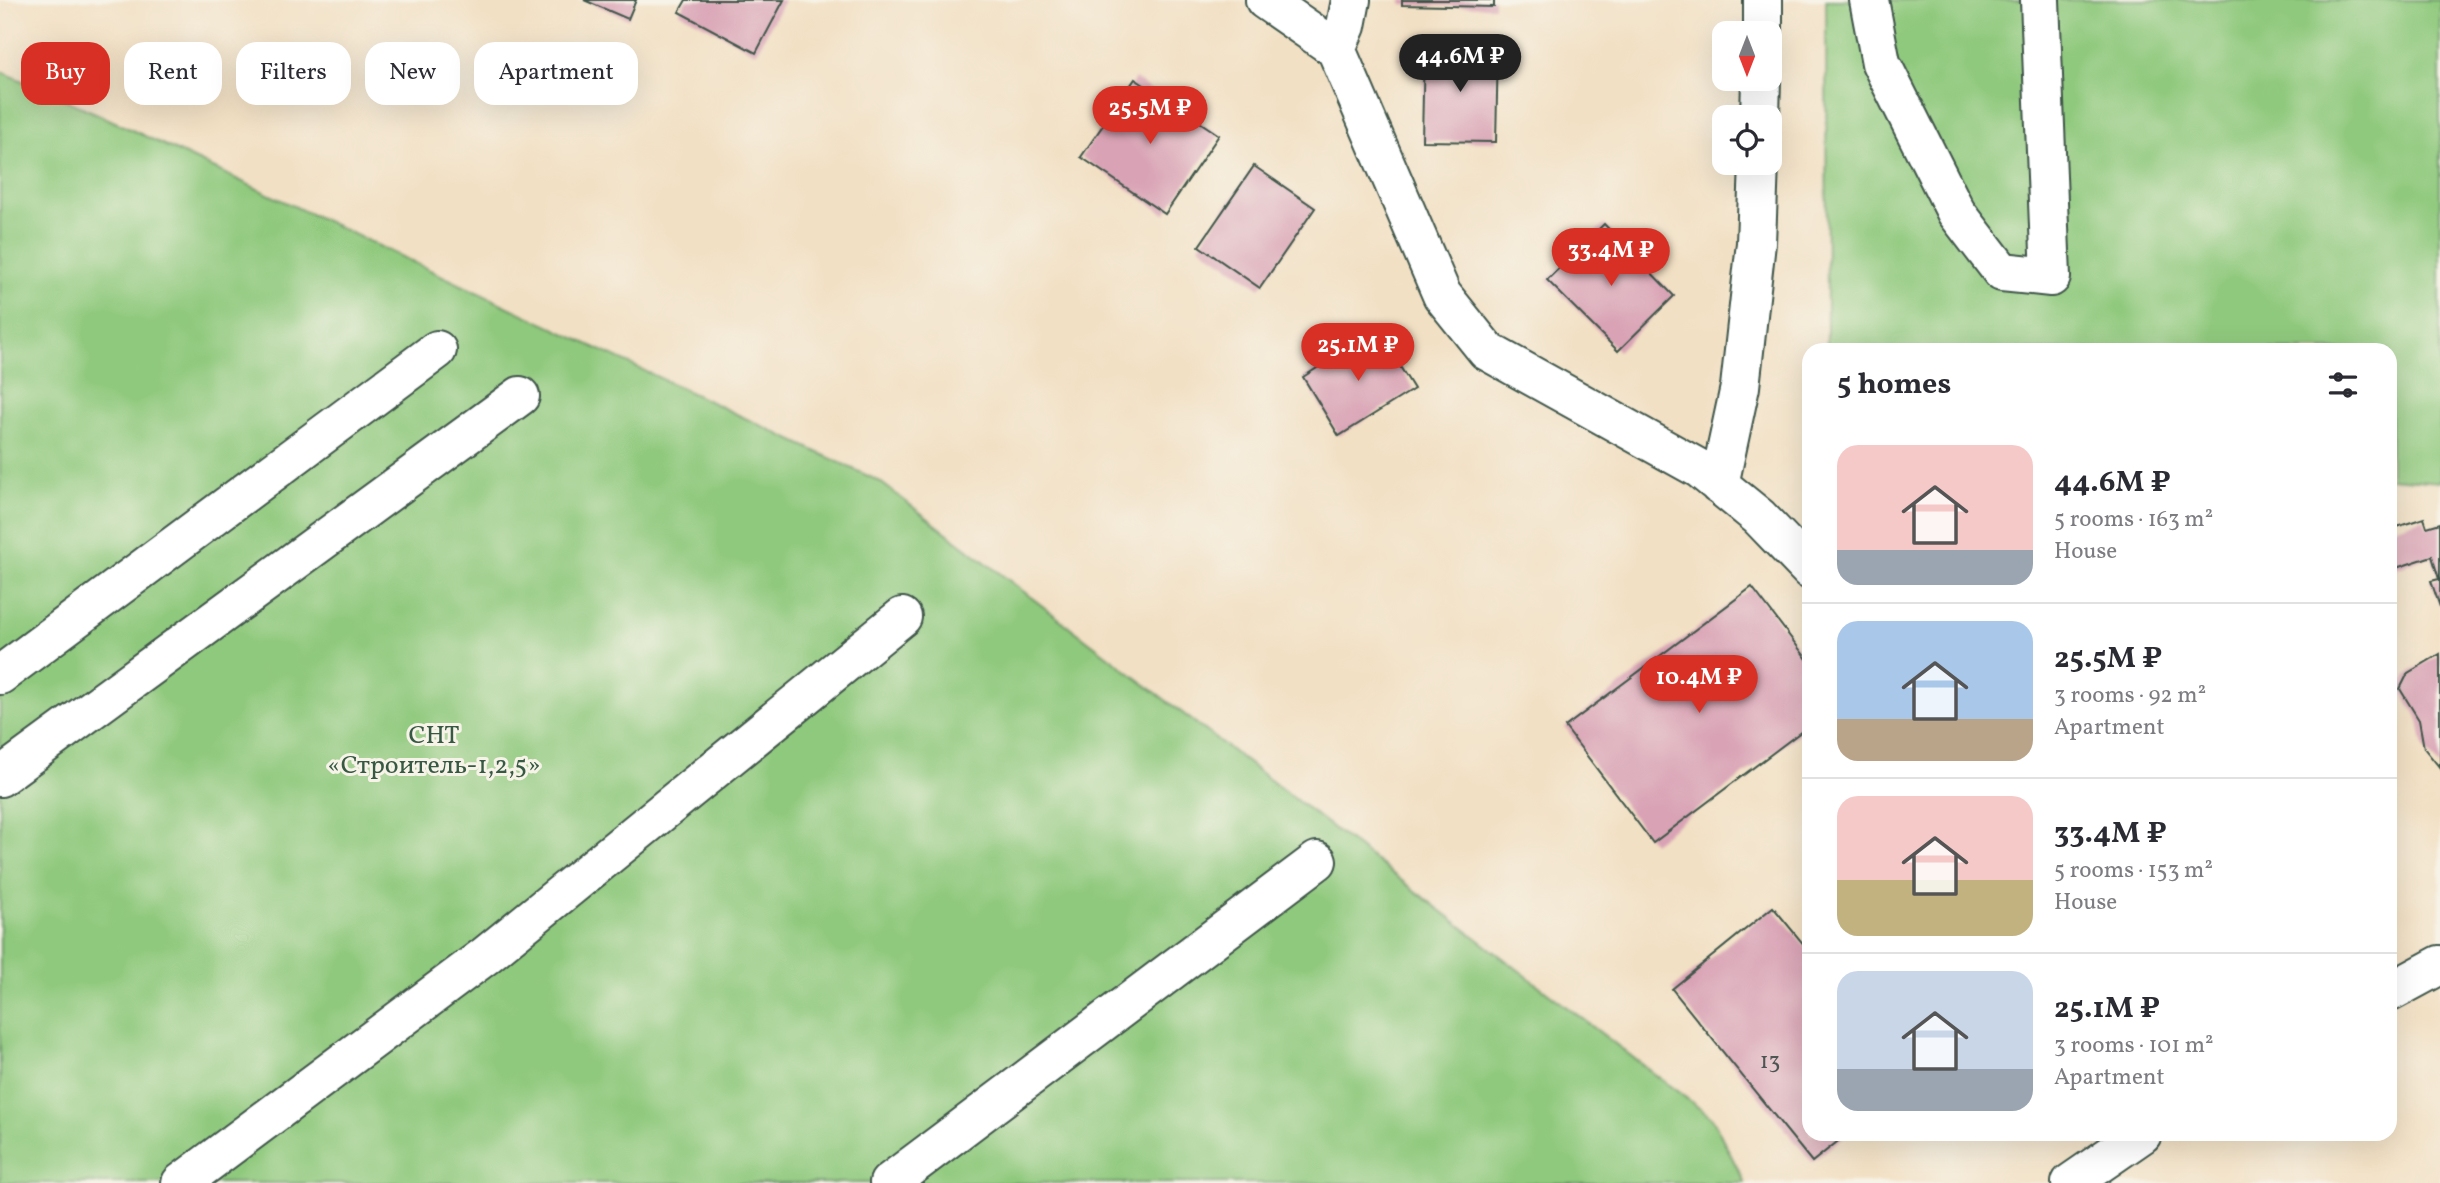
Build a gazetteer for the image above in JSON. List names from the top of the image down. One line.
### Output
{"parks":["СНТ «Строитель-1,2,5»"],"house_numbers":["13"],"north":"bottom","page":{"price":["44.6M ₽","25.5M ₽","33.4M ₽","25.1M ₽","10.4M ₽"],"chip":["Buy","Rent","Filters","New","Apartment"],"heading":"5 homes","list":[{"name":"44.6M ₽","note":"5 rooms · 163 m² · House"},{"name":"25.5M ₽","note":"3 rooms · 92 m² · Apartment"},{"name":"33.4M ₽","note":"5 rooms · 153 m² · House"},{"name":"25.1M ₽","note":"3 rooms · 101 m² · Apartment"}]}}
